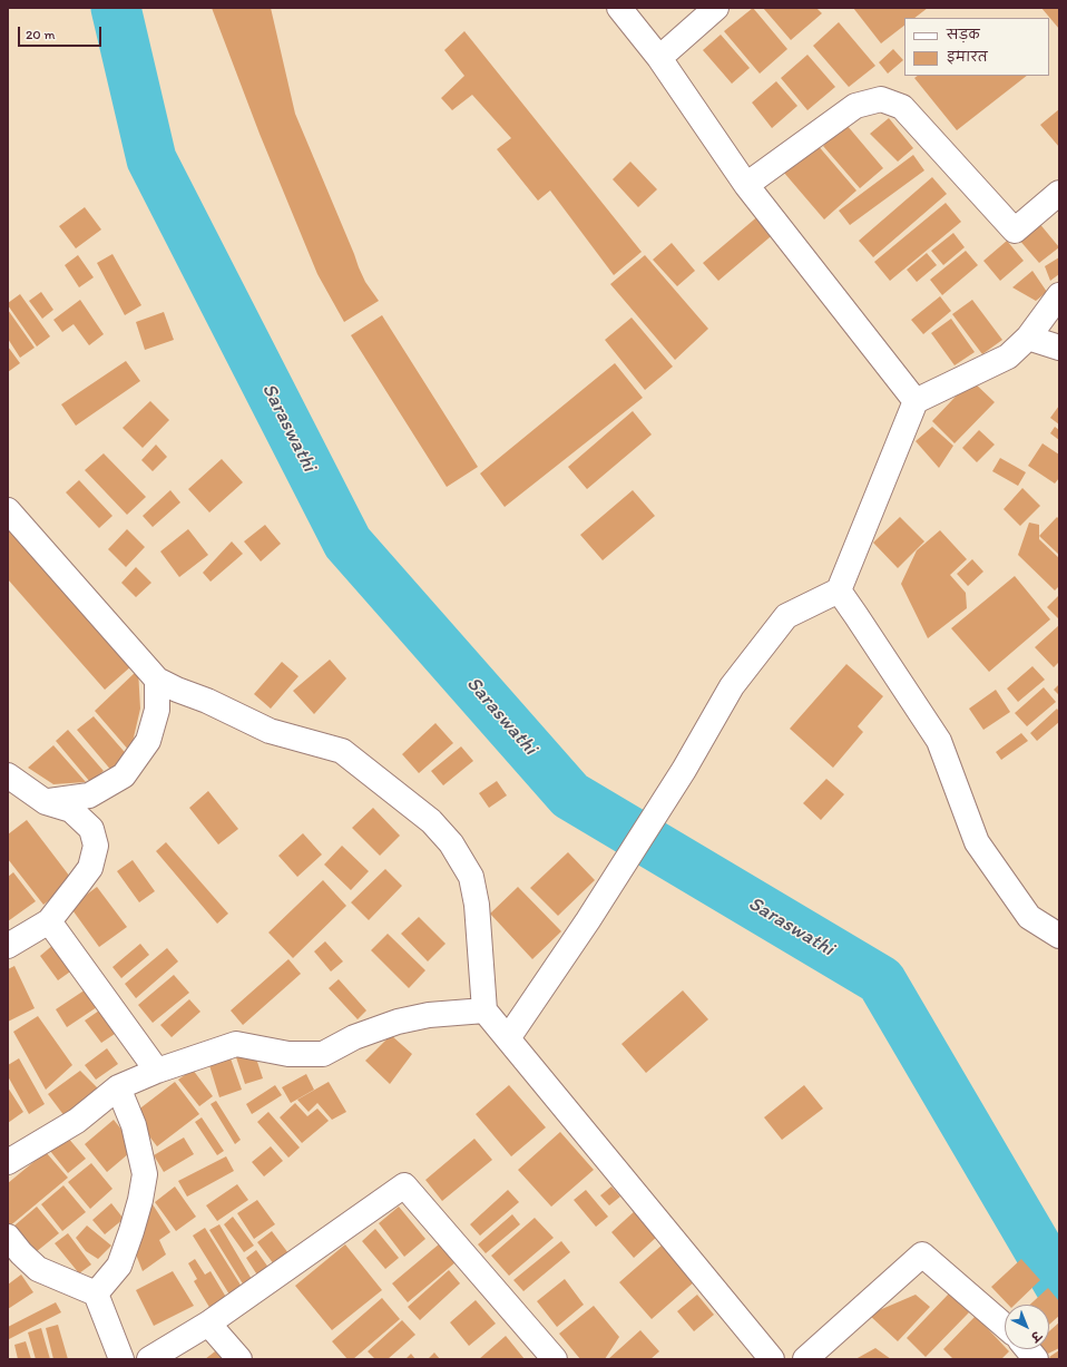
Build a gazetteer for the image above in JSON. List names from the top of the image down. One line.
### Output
{"water":["Saraswathi"],"legend":["सड़क","इमारत"],"scale_bar":"20 m","north":"bottom right"}
